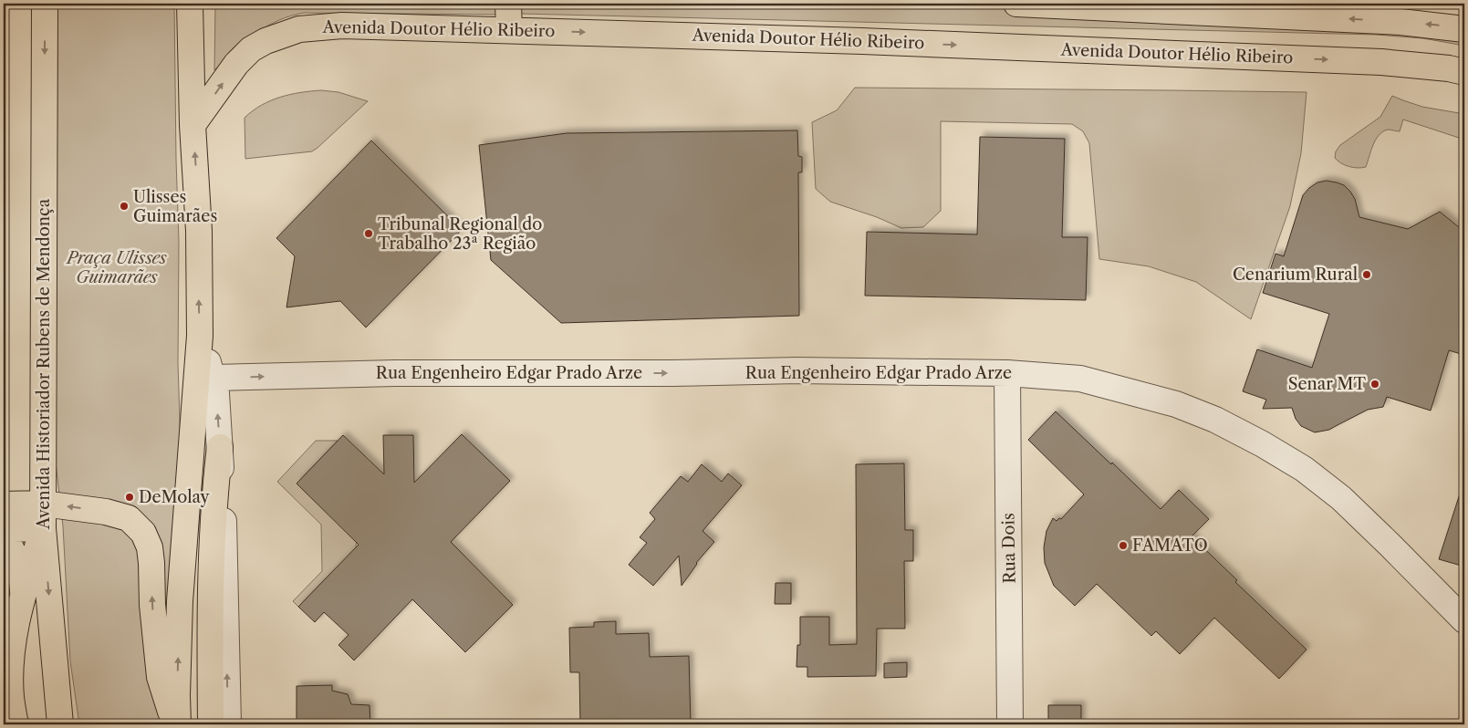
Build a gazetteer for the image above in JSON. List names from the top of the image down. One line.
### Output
{"streets":{"main road":["Avenida Doutor Hélio Ribeiro","Avenida Historiador Rubens de Mendonça"],"street":["Rua Engenheiro Edgar Prado Arze","Rua Dois"]},"crossings":[["Rua Engenheiro Edgar Prado Arze","Rua Dois"]],"one_way":["Rua Engenheiro Edgar Prado Arze"],"parks":["Praça Ulisses Guimarães"],"places":["Ulisses Guimarães","Tribunal Regional do Trabalho 23ª Região","Cenarium Rural","Senar MT","DeMolay","FAMATO"]}
